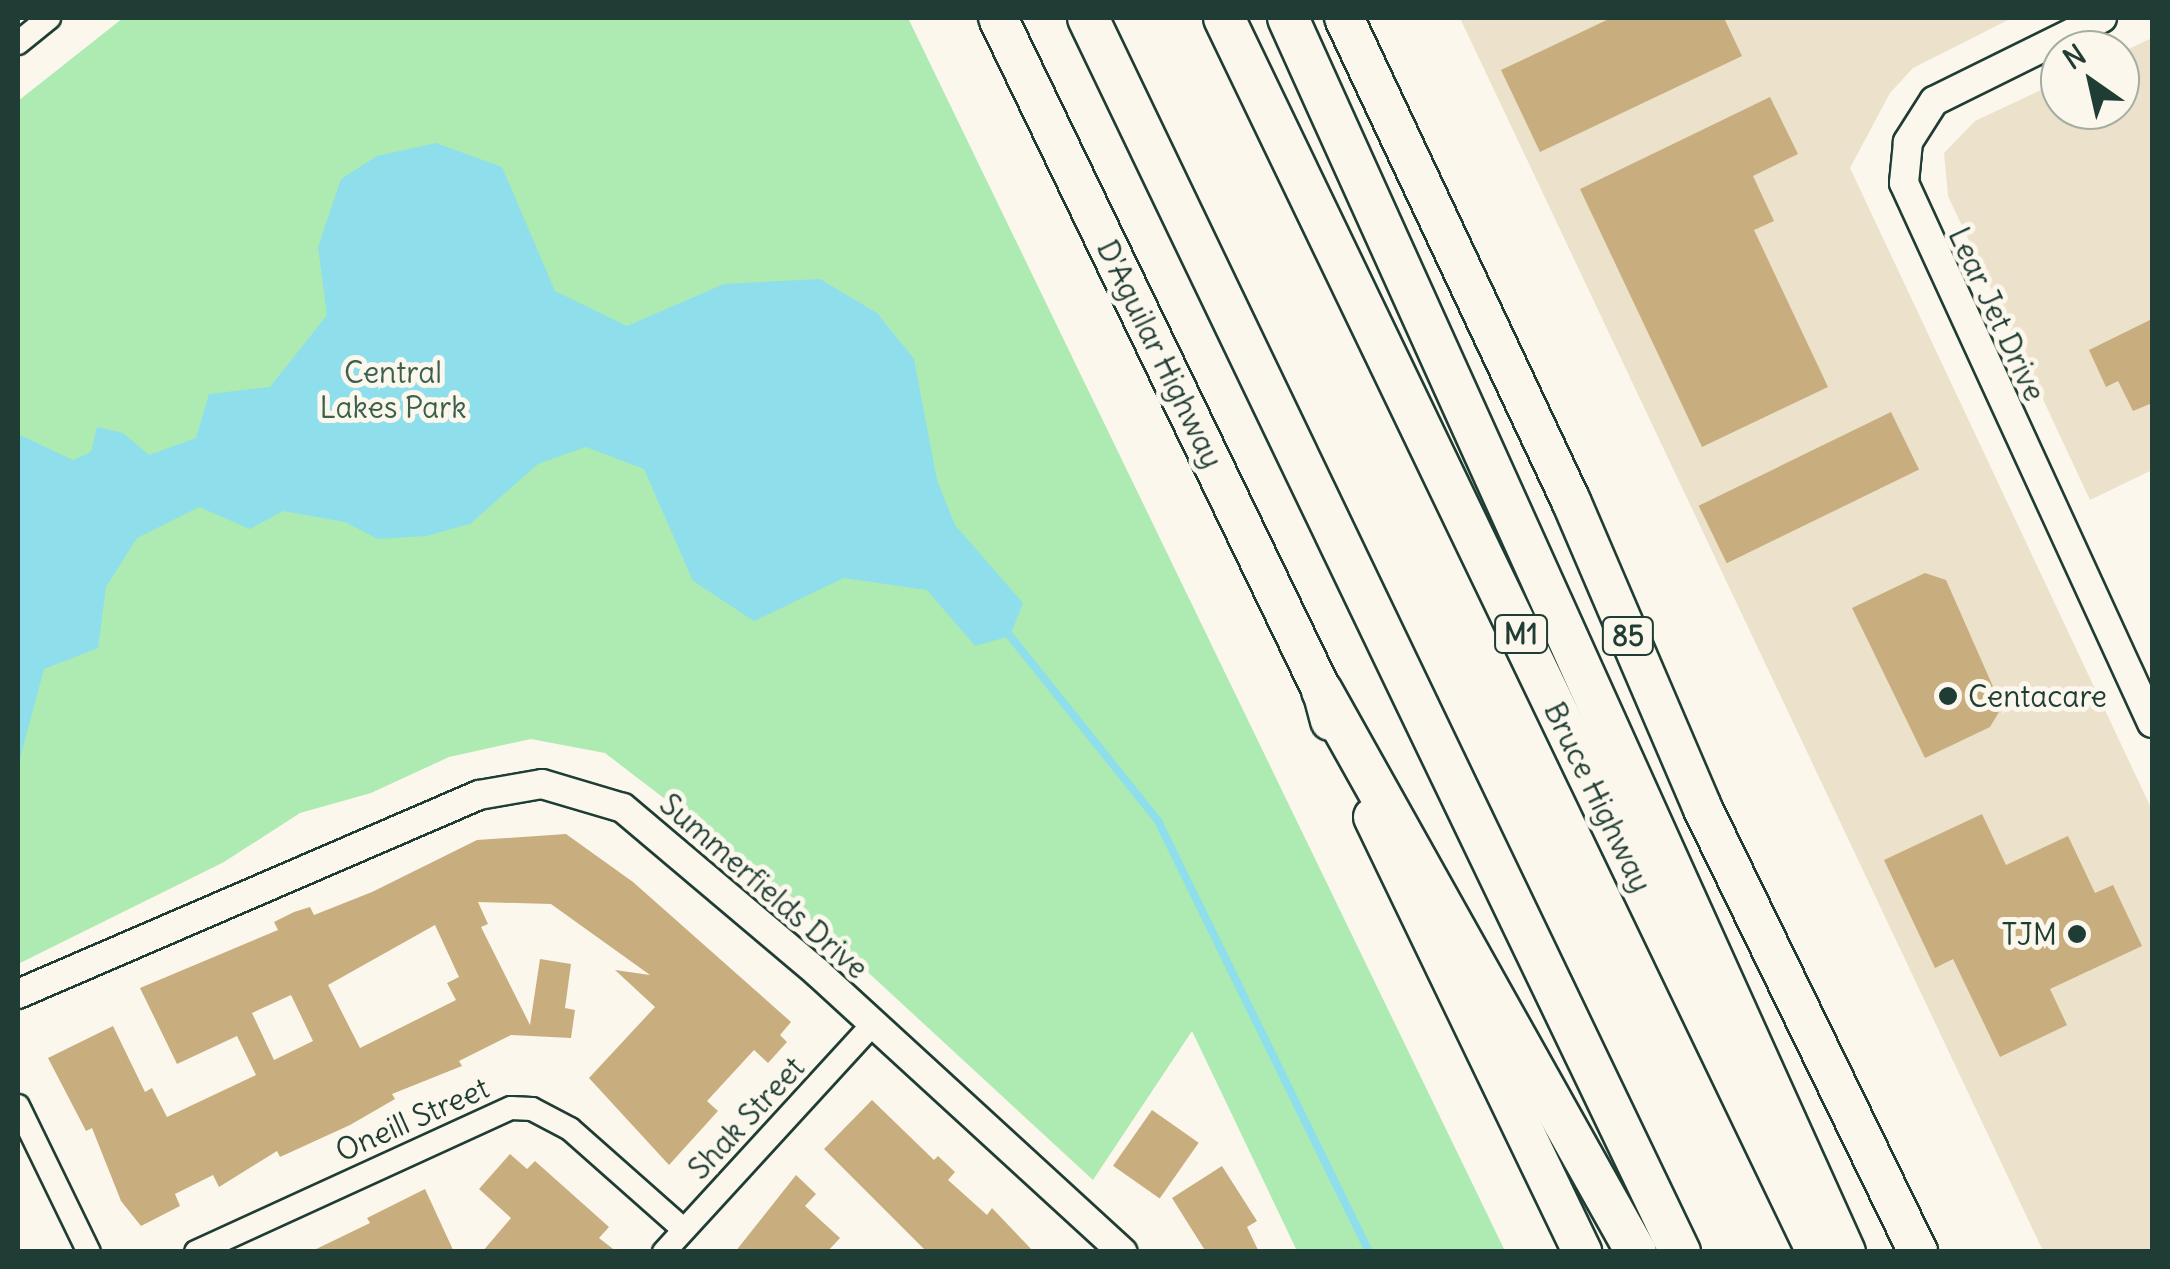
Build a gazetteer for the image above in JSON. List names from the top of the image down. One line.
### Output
{"streets":{"highway":["D'Aguilar Highway","M1","85","Bruce Highway"],"street":["Lear Jet Drive","Summerfields Drive","Shak Street","Oneill Street"]},"crossings":[["Summerfields Drive","Shak Street"],["Shak Street","Oneill Street"]],"parks":["Central Lakes Park"],"places":["Centacare","TJM"],"north":"top left"}
